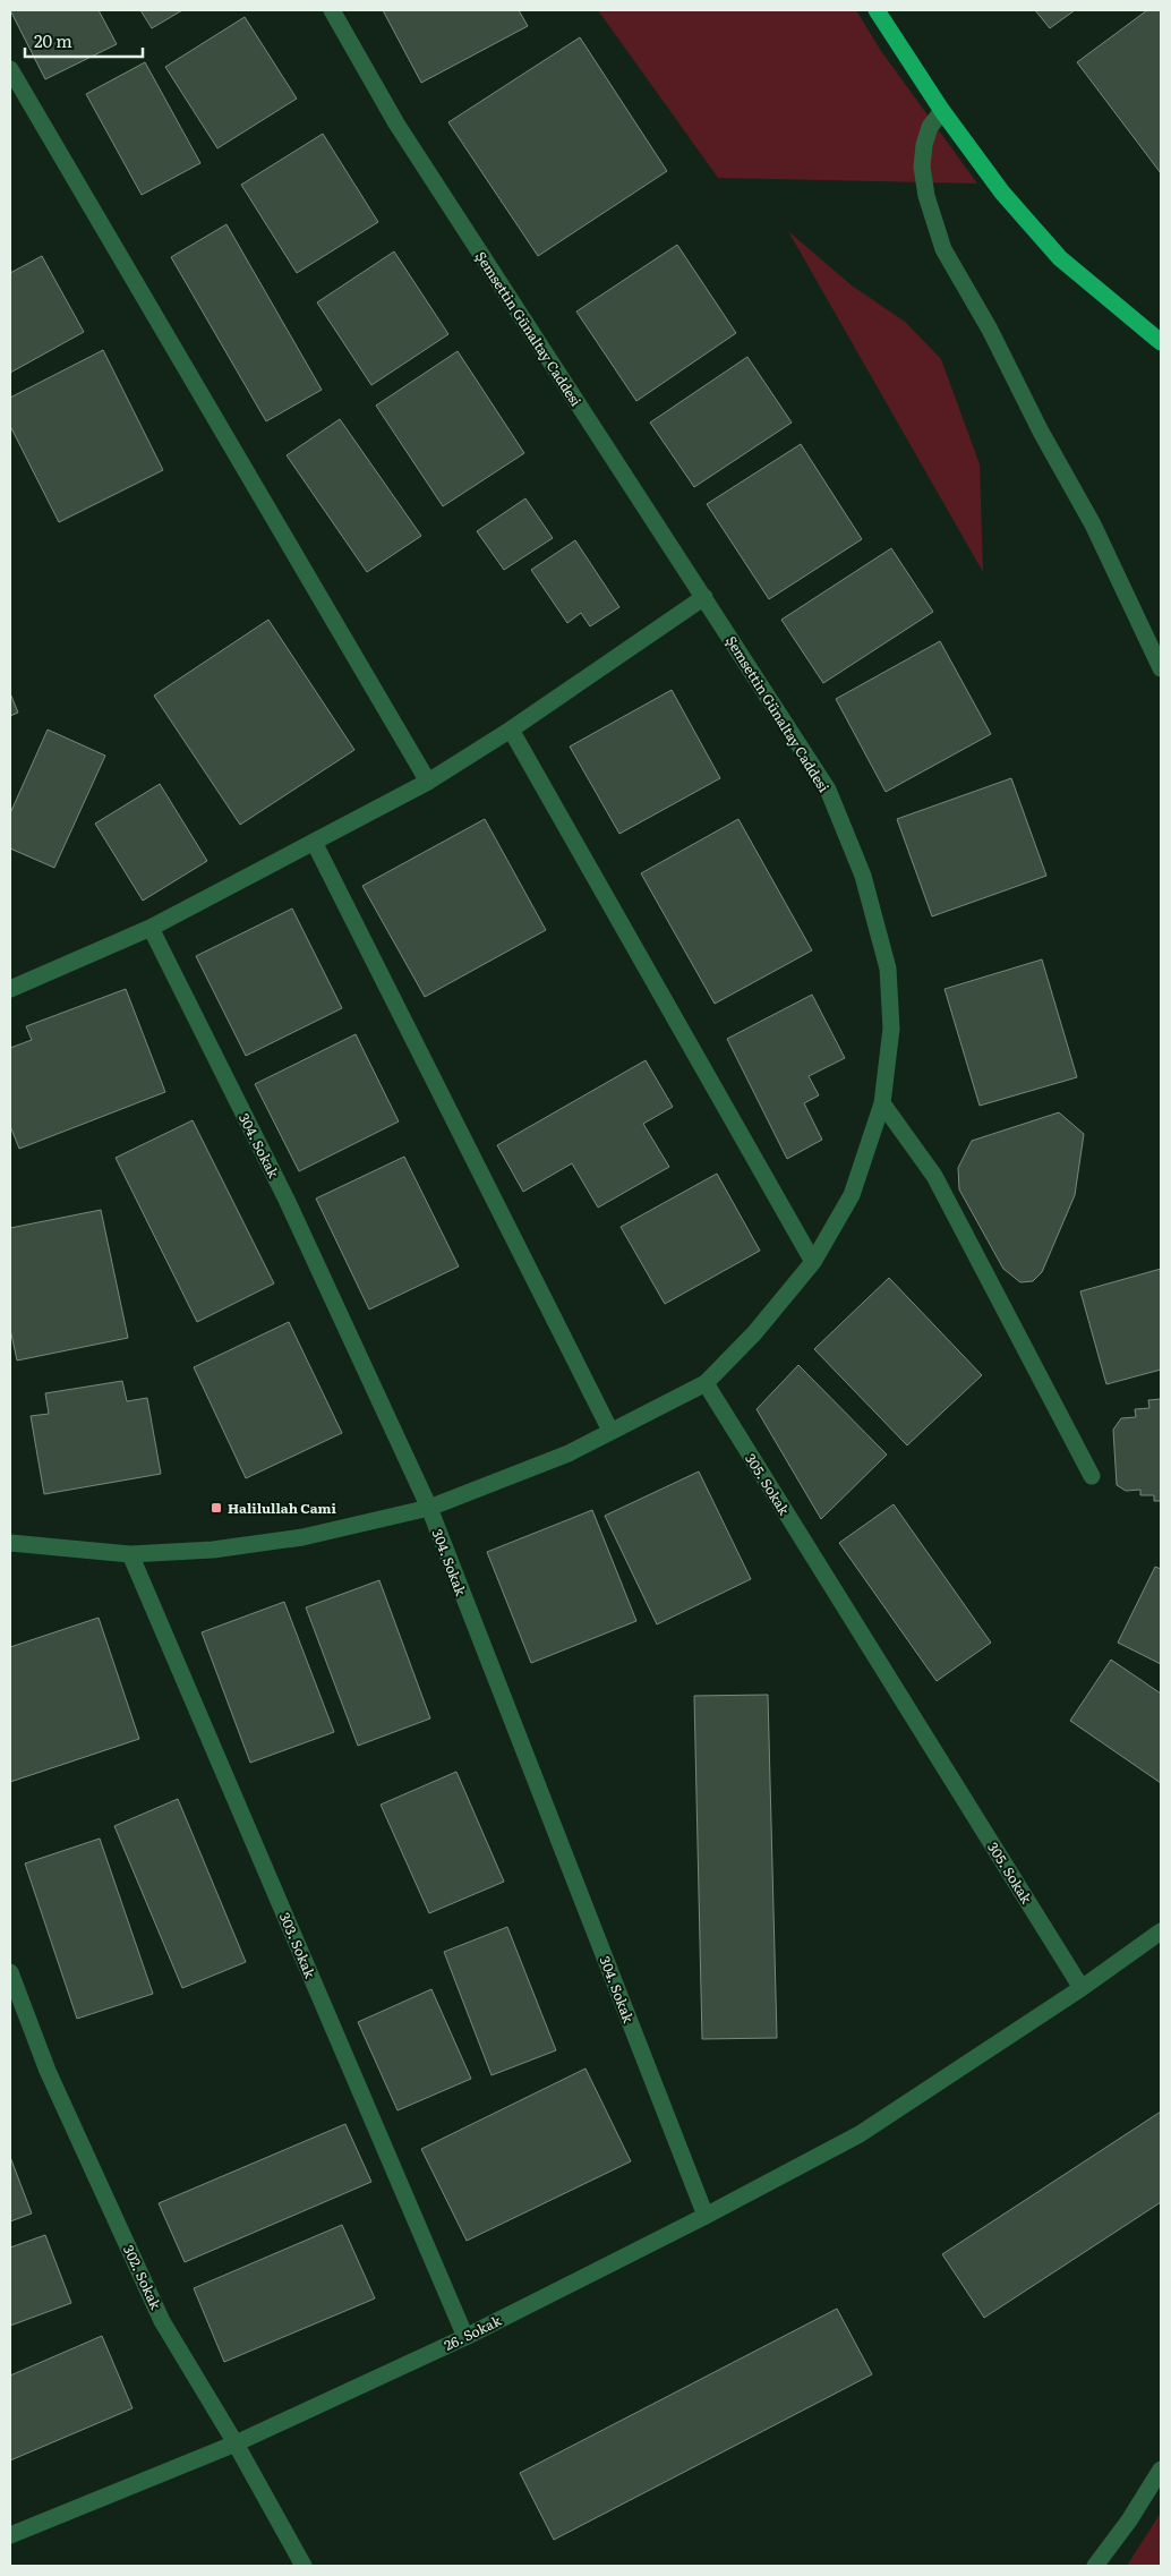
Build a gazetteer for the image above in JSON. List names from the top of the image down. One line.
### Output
{"streets":{"street":["Şemsettin Günaltay Caddesi","304. Sokak","305. Sokak","303. Sokak","302. Sokak","26. Sokak"]},"crossings":[["Şemsettin Günaltay Caddesi","304. Sokak"],["Şemsettin Günaltay Caddesi","305. Sokak"],["Şemsettin Günaltay Caddesi","303. Sokak"],["304. Sokak","26. Sokak"],["303. Sokak","26. Sokak"],["302. Sokak","26. Sokak"]],"places":{"transit":["Halilullah Cami"]},"scale_bar":"20 m"}
